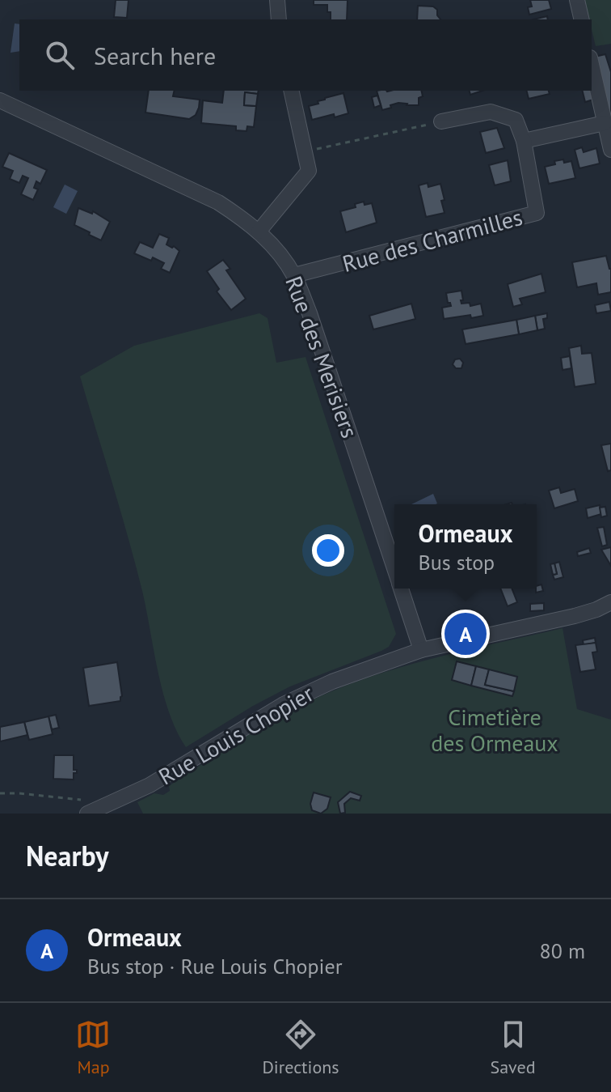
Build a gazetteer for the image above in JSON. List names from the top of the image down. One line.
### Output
{"streets":{"street":["Rue des Charmilles","Rue des Merisiers","Rue Louis Chopier"]},"crossings":[["Rue des Charmilles","Rue des Merisiers"],["Rue des Merisiers","Rue Louis Chopier"]],"parks":["Cimetière des Ormeaux"],"page":{"search":"Search here","popup":["Ormeaux","Bus stop"],"pins":"A","heading":"Nearby","list":[{"mark":"A","name":"Ormeaux","note":"Bus stop · Rue Louis Chopier","value":"80 m"}],"nav":["Map","Directions","Saved"]}}
